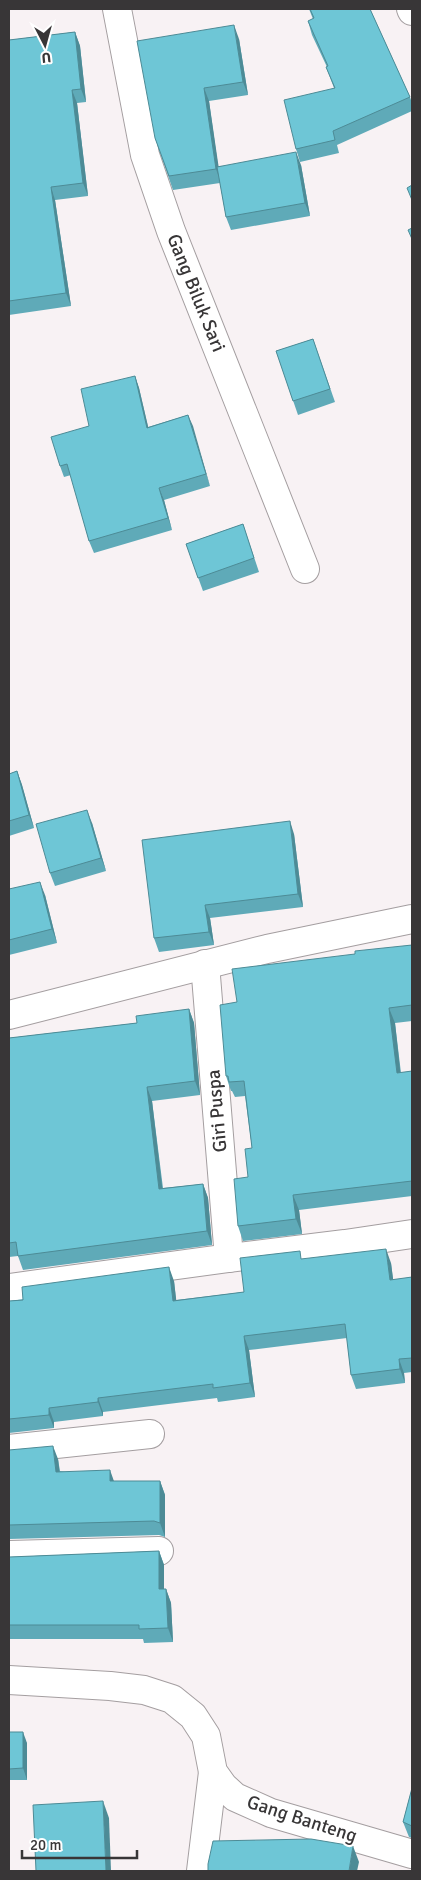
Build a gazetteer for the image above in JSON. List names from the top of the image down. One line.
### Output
{"streets":{"street":["Gang Biluk Sari","Giri Puspa","Gang Banteng"]},"scale_bar":"20 m","north":"bottom"}
